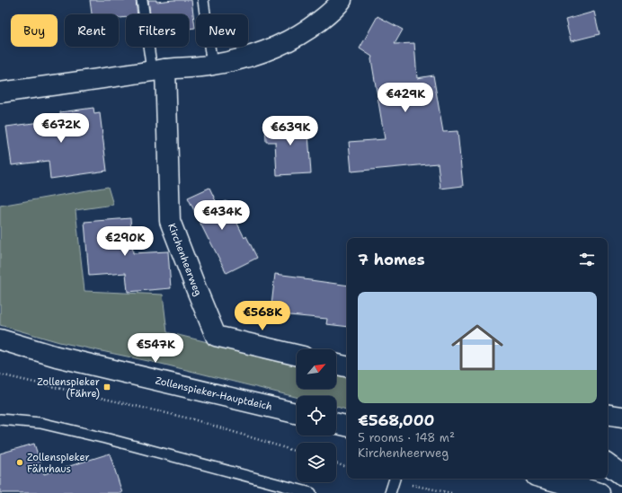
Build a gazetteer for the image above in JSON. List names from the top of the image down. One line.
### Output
{"streets":{"street":["Kirchenheerweg","Zollenspieker-Hauptdeich"]},"places":{"transit":["Zollenspieker (Fähre)"],"other":["Zollenspieker Fährhaus"]},"north":"top right","page":{"chip":["Buy","Rent","Filters","New"],"price":["€429K","€672K","€639K","€434K","€290K","€568K","€547K"],"heading":"7 homes","list":[{"name":"€568,000","note":"5 rooms · 148 m² · Kirchenheerweg"}]}}
